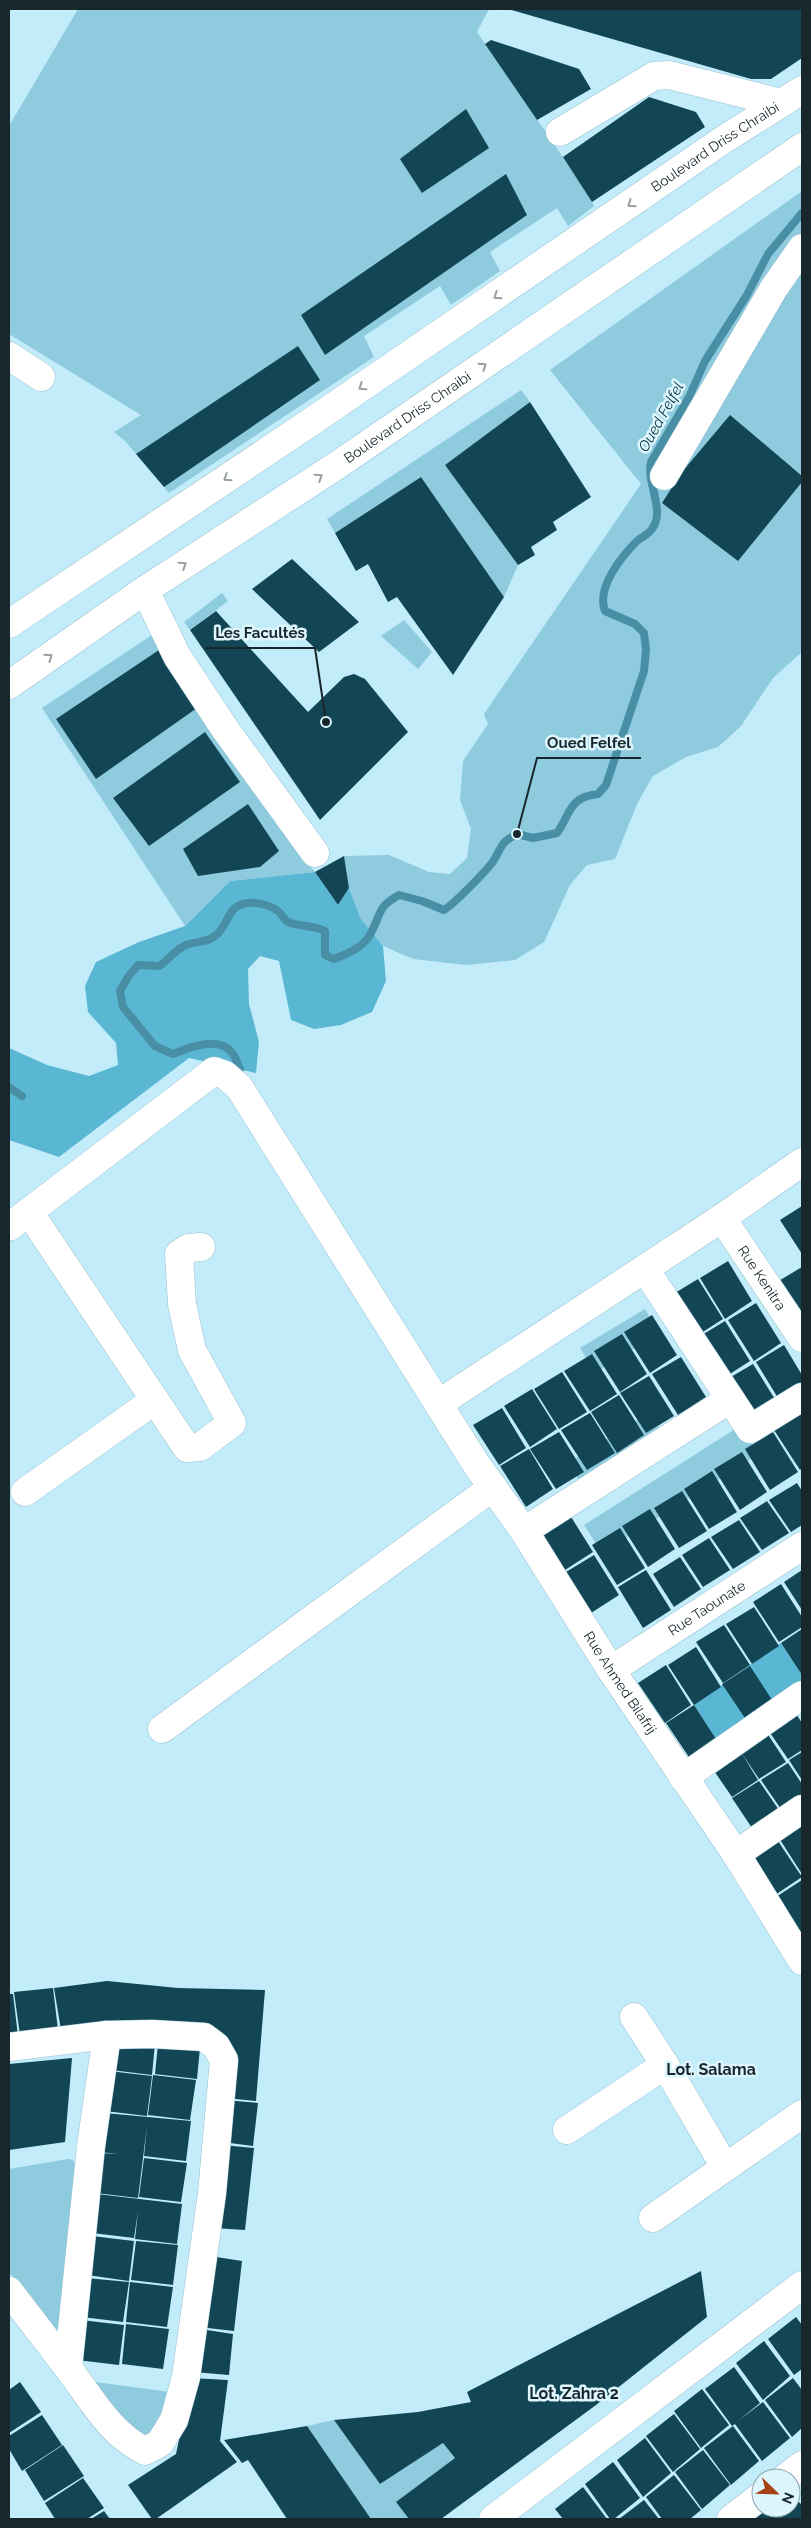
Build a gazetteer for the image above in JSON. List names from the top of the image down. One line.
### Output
{"streets":{"street":["Boulevard Driss Chraibi","Rue Kenitra","Rue Taounate","Rue Ahmed Bilafrij"]},"crossings":[["Rue Taounate","Rue Ahmed Bilafrij"]],"districts":["Lot. Salama","Lot. Zahra 2"],"water":["Oued Felfel"],"places":["Les Facultés","Oued Felfel"],"north":"bottom right"}
